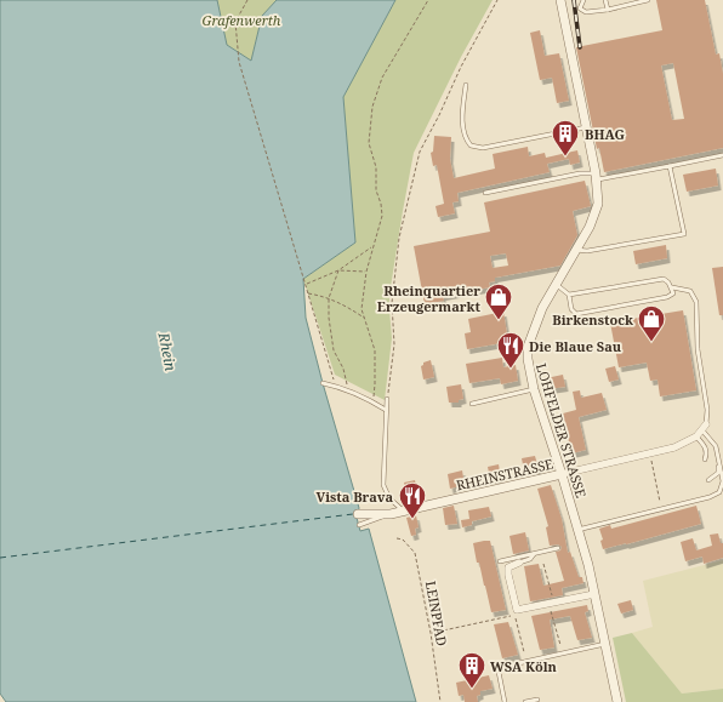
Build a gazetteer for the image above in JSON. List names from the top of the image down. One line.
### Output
{"streets":{"street":["LOHFELDER STRASSE","RHEINSTRASSE"],"path":["LEINPFAD"]},"crossings":[["LOHFELDER STRASSE","RHEINSTRASSE"]],"water":["Rhein"],"parks":["Grafenwerth"],"places":{"building":["BHAG","WSA Köln"],"shop":["Rheinquartier Erzeugermarkt","Birkenstock"],"restaurant":["Die Blaue Sau","Vista Brava"]}}
